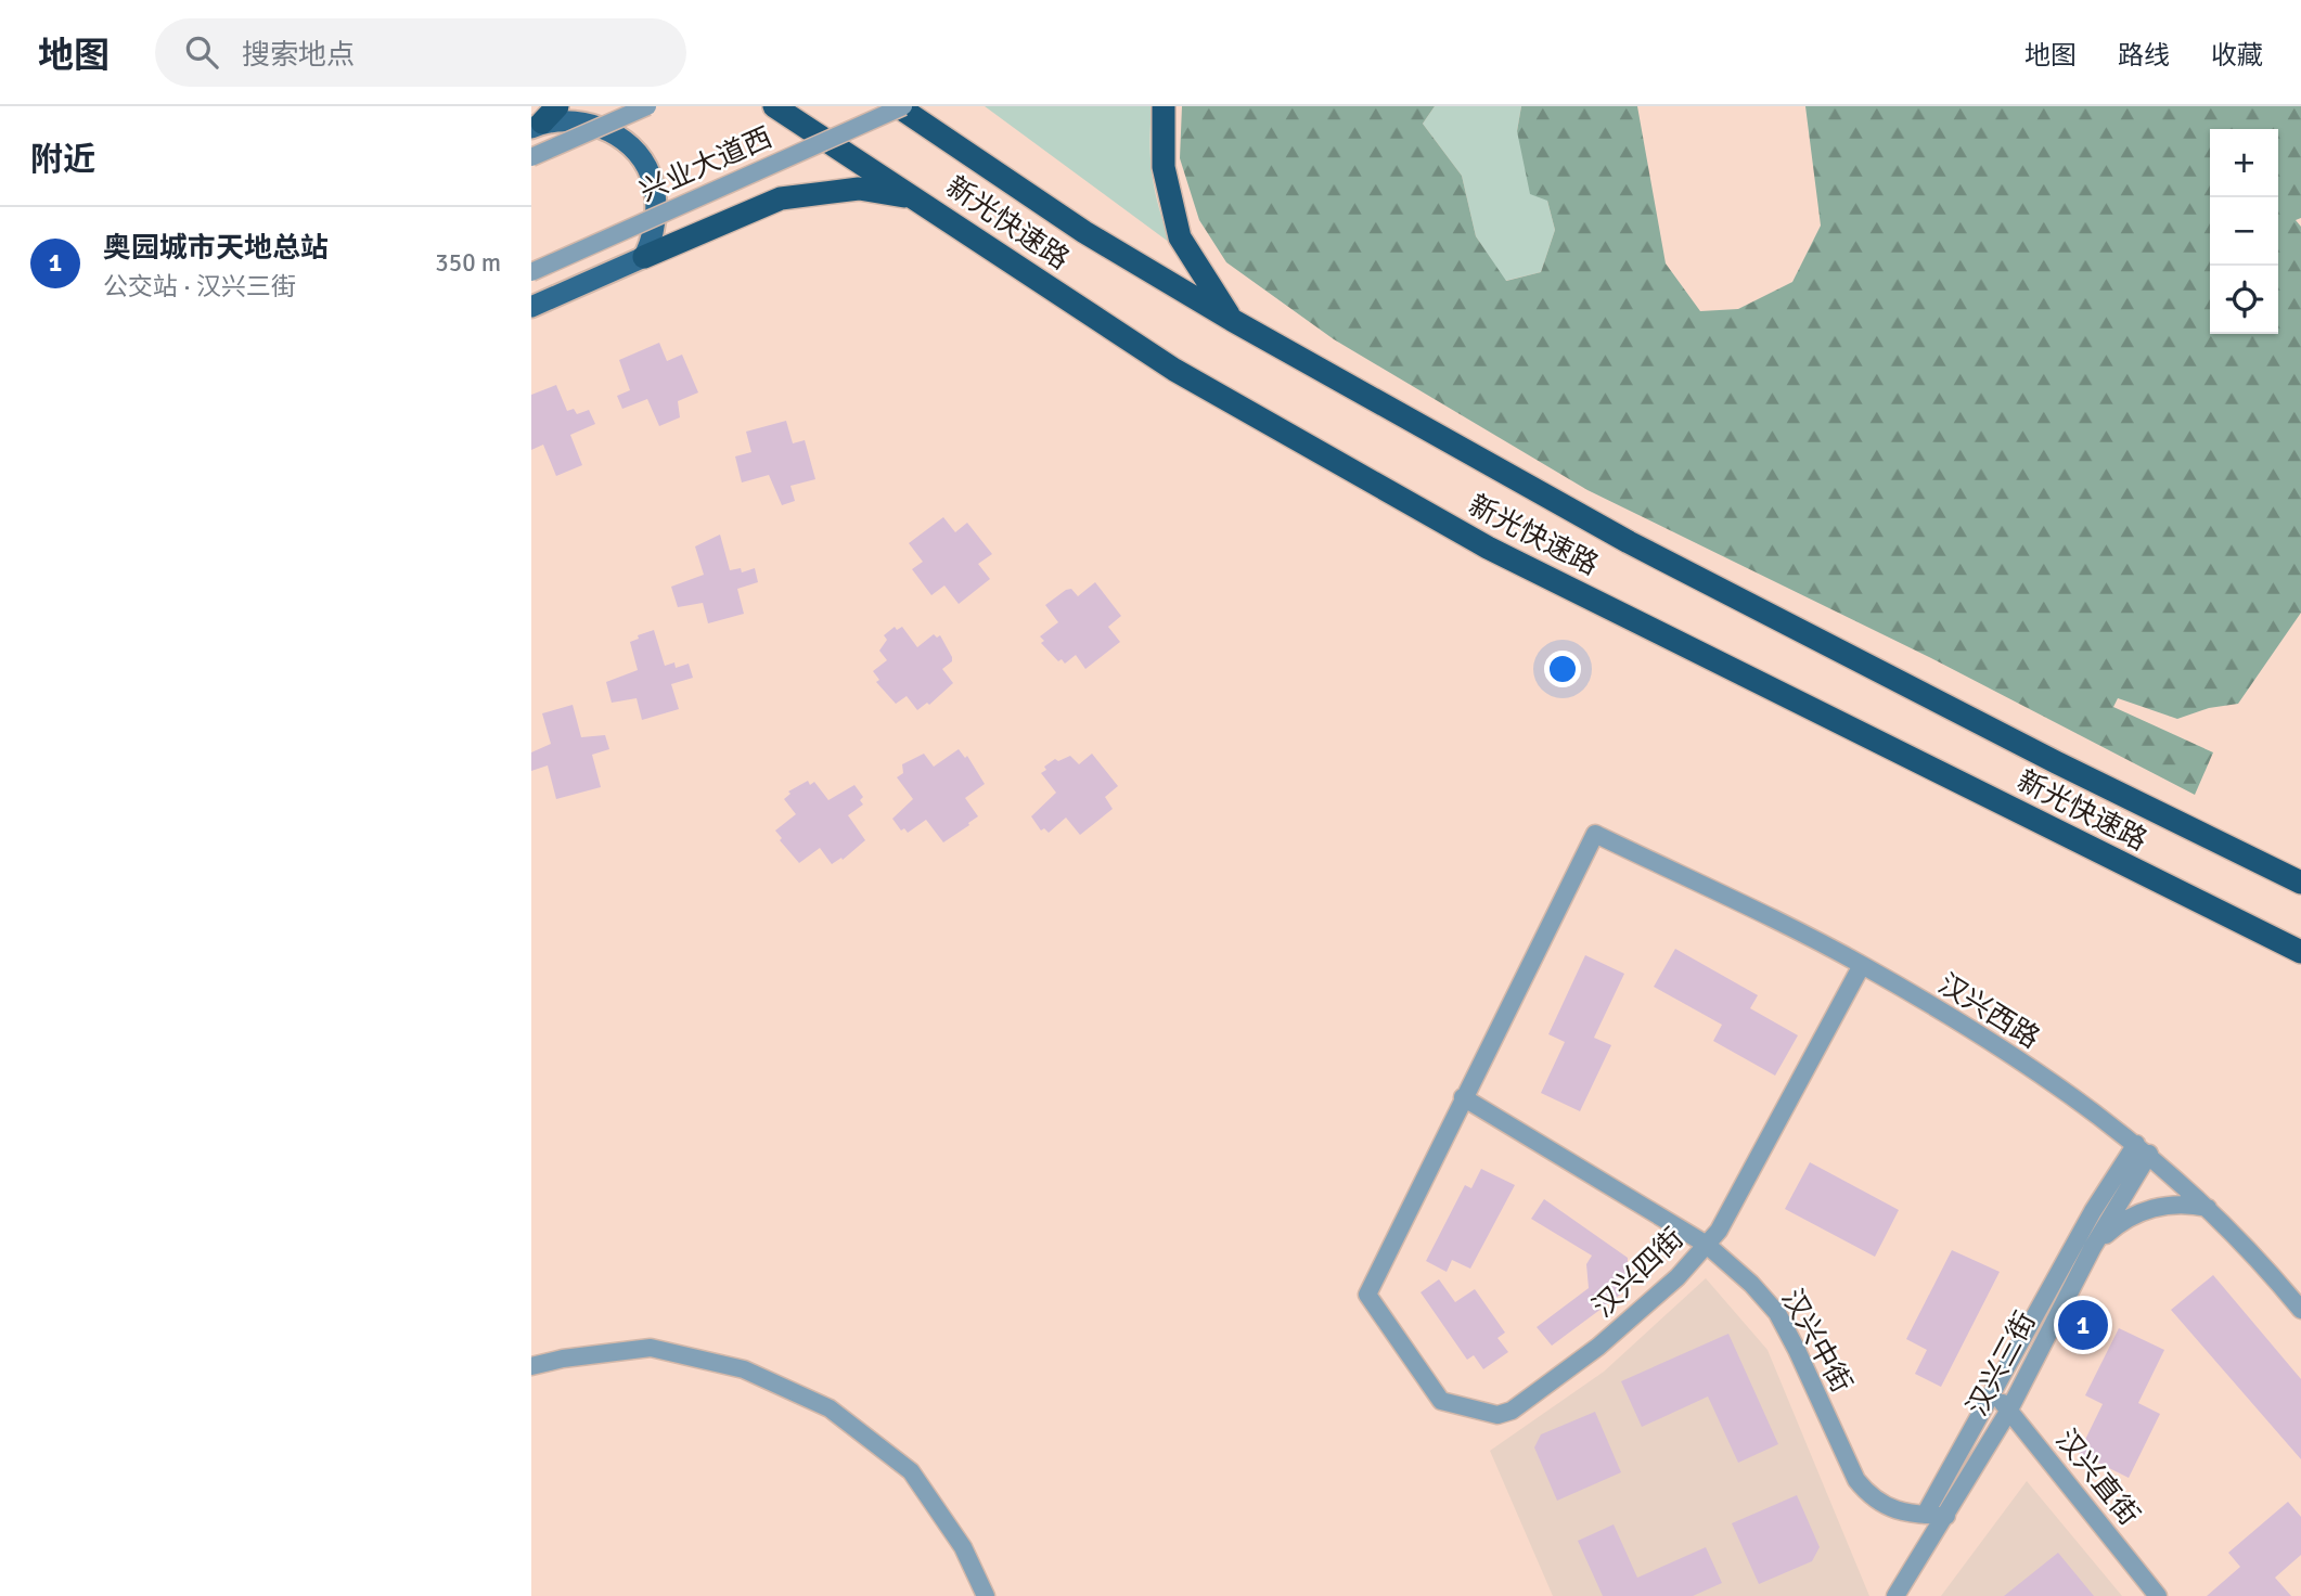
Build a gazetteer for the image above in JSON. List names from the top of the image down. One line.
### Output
{"streets":{"highway":["新光快速路"],"street":["兴业大道西","汉兴西路","汉兴四街","汉兴中街","汉兴三街","汉兴直街"]},"crossings":[["兴业大道西","新光快速路"],["汉兴西路","汉兴四街"],["汉兴西路","汉兴中街"],["汉兴西路","汉兴三街"],["汉兴四街","汉兴中街"],["汉兴中街","汉兴三街"],["汉兴三街","汉兴直街"]],"page":{"header":"地图","search":"搜索地点","nav":["地图","路线","收藏"],"heading":"附近","map_buttons":["+","−"],"list":[{"mark":"1","name":"奥园城市天地总站","note":"公交站 · 汉兴三街","value":"350 m"}],"pins":"1"}}
